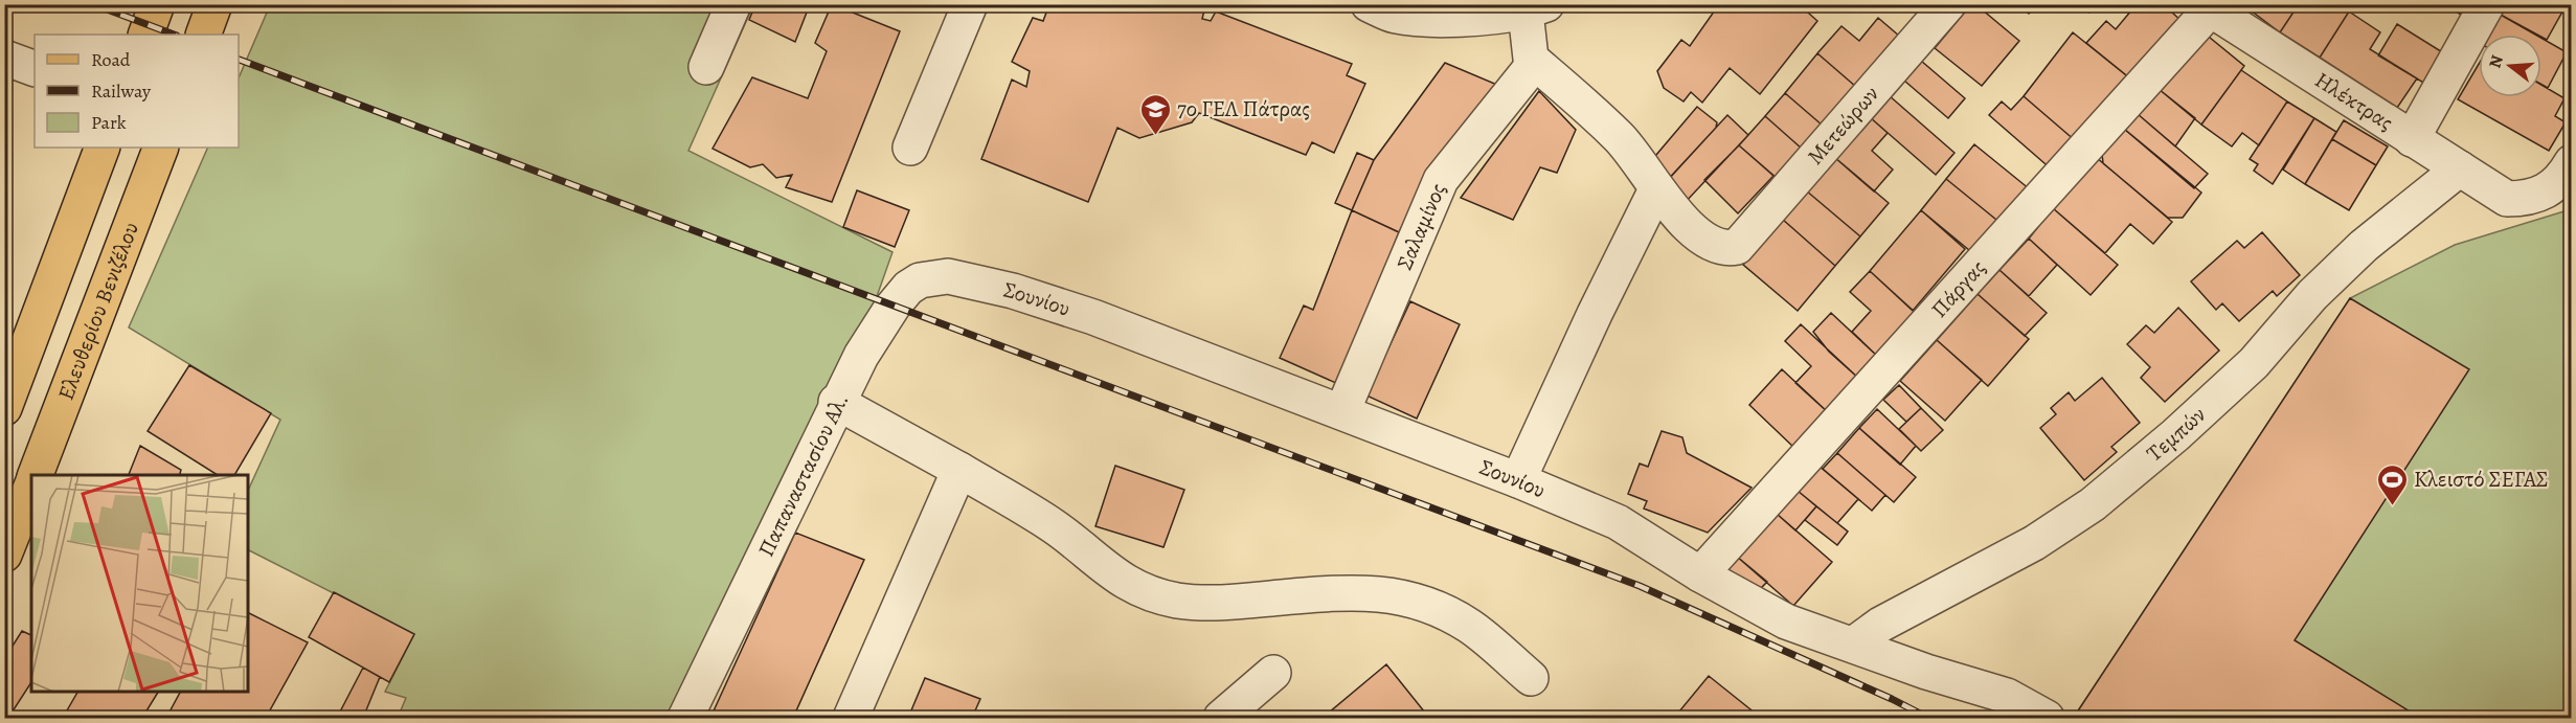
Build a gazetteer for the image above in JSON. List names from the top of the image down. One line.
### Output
{"streets":{"main road":["Ελευθερίου Βενιζέλου"],"street":["Ηλέκτρας","Μετεώρων","Σαλαμίνος","Πάργας","Σουνίου","Τεμπών","Παπαναστασίου Αλ."]},"crossings":[["Ηλέκτρας","Πάργας"],["Ηλέκτρας","Τεμπών"],["Σαλαμίνος","Σουνίου"],["Πάργας","Σουνίου"],["Σουνίου","Τεμπών"],["Σουνίου","Παπαναστασίου Αλ."]],"places":{"school or university":["7ο ΓΕΛ Πάτρας"],"sports":["Κλειστό ΣΕΓΑΣ"]},"legend":["Road","Railway","Park"],"north":"left"}
